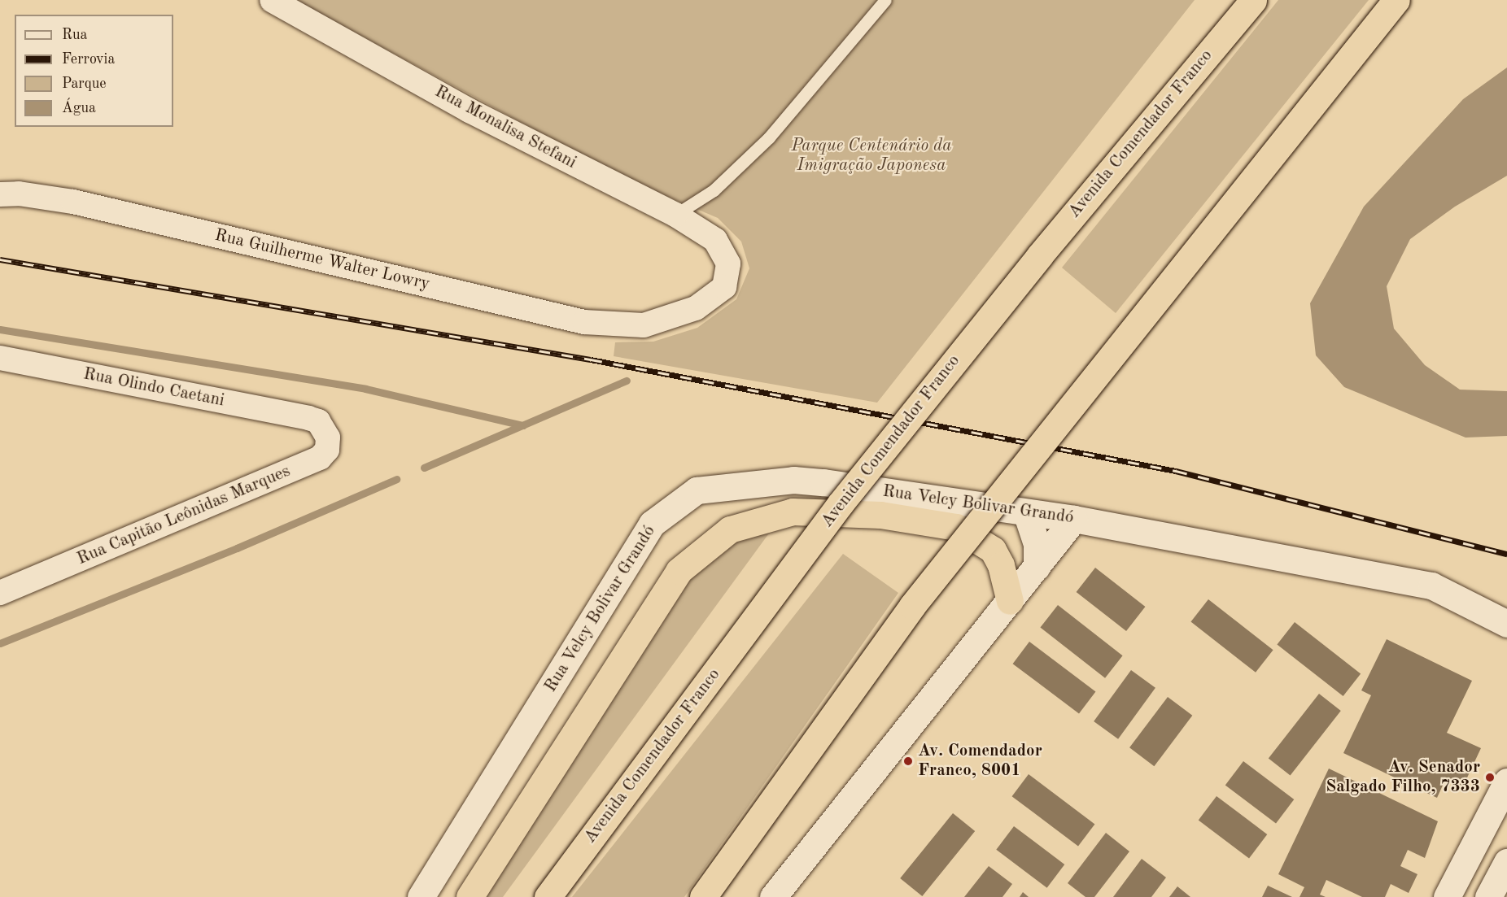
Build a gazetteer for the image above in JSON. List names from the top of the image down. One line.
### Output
{"streets":{"highway":["Avenida Comendador Franco"],"street":["Rua Monalisa Stefani","Rua Guilherme Walter Lowry","Rua Olindo Caetani","Rua Velcy Bolivar Grandó","Rua Capitão Leônidas Marques"]},"crossings":[["Rua Monalisa Stefani","Rua Guilherme Walter Lowry"],["Rua Olindo Caetani","Rua Capitão Leônidas Marques"]],"parks":["Parque Centenário da Imigração Japonesa"],"places":["Av. Comendador Franco, 8001","Av. Senador Salgado Filho, 7333"],"legend":["Rua","Ferrovia","Parque","Água"]}
